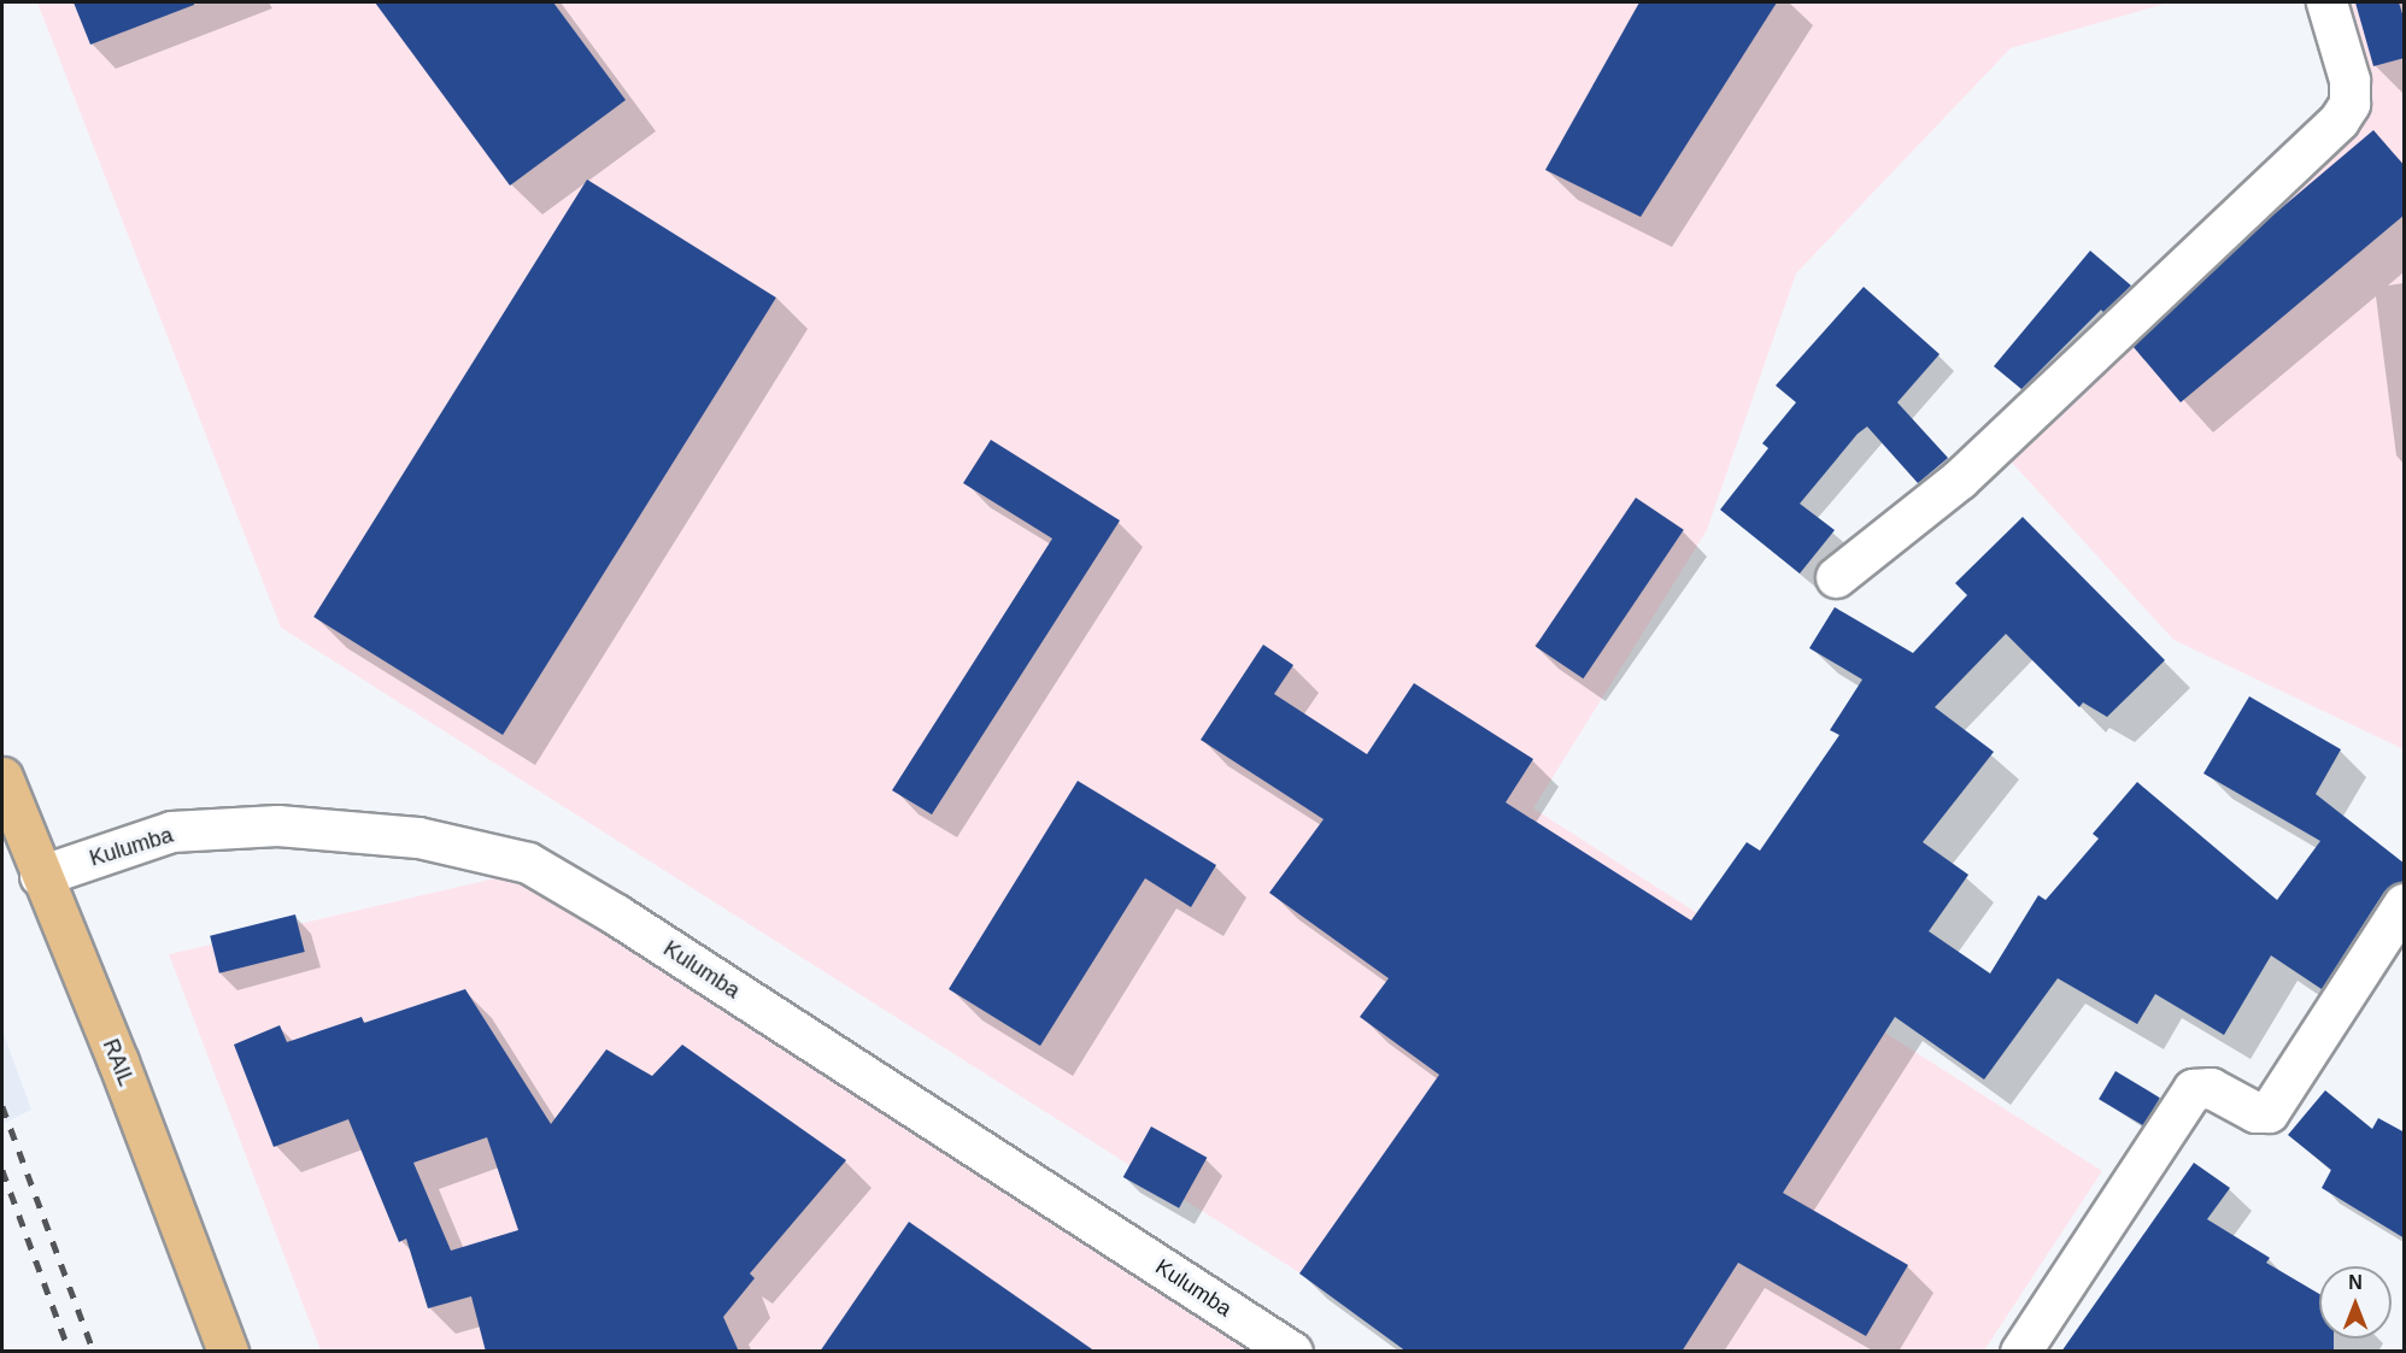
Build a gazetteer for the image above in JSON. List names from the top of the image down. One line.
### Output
{"streets":{"main road":["RAIL"],"street":["Kulumba"]},"crossings":[["Kulumba","RAIL"]],"north":"top"}
